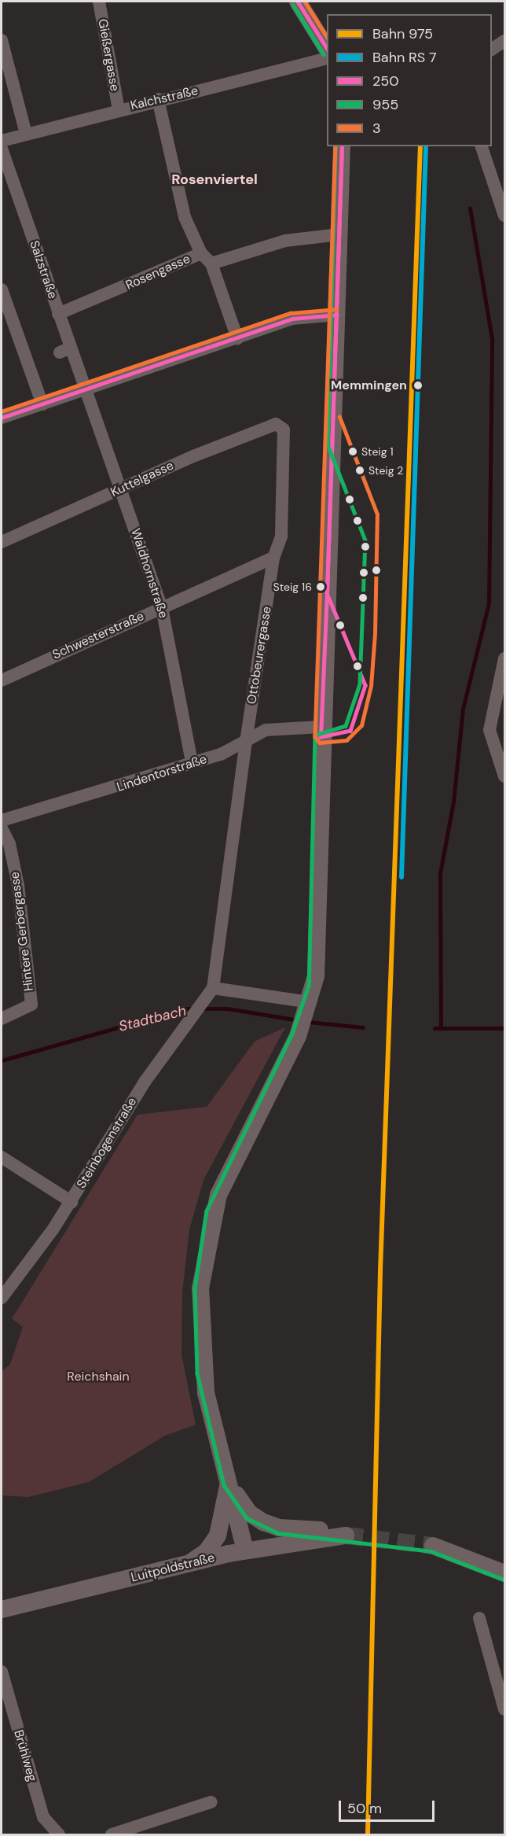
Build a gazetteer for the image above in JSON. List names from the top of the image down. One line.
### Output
{"streets":{"street":["Gießergasse","Kalchstraße","Salzstraße","Rosengasse","Kuttelgasse","Waldhornstraße","Schwesterstraße","Ottobeurergasse","Lindentorstraße","Hintere Gerbergasse","Steinbogenstraße","Luitpoldstraße","Brühlweg"]},"crossings":[["Gießergasse","Kalchstraße"],["Salzstraße","Rosengasse"],["Salzstraße","Waldhornstraße"],["Kuttelgasse","Waldhornstraße"],["Kuttelgasse","Ottobeurergasse"],["Waldhornstraße","Schwesterstraße"],["Waldhornstraße","Lindentorstraße"],["Schwesterstraße","Ottobeurergasse"],["Ottobeurergasse","Lindentorstraße"]],"districts":["Rosenviertel"],"water":["Stadtbach"],"parks":["Reichshain"],"places":["Memmingen","Steig 1","Steig 2","Steig 16"],"lines":["transit line 250","transit line 3","transit line 955","rail line 975"],"legend":["Bahn 975","Bahn RS 7","250","955","3"],"scale_bar":"50 m"}
